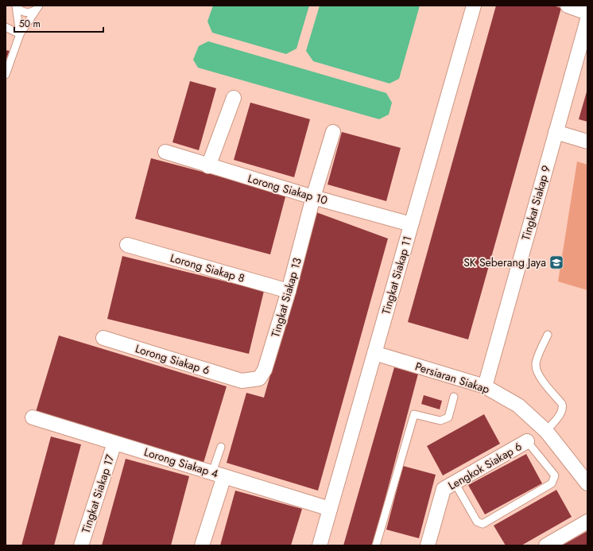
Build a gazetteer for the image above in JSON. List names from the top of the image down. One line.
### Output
{"streets":{"street":["Lorong Siakap 10","Tingkat Siakap 9","Lorong Siakap 8","Tingkat Siakap 11","Tingkat Siakap 13","Lorong Siakap 6","Persiaran Siakap","Lorong Siakap 4","Lengkok Siakap 6","Tingkat Siakap 17"]},"crossings":[["Lorong Siakap 10","Tingkat Siakap 11"],["Lorong Siakap 10","Tingkat Siakap 13"],["Tingkat Siakap 9","Persiaran Siakap"],["Lorong Siakap 8","Tingkat Siakap 13"],["Tingkat Siakap 11","Persiaran Siakap"],["Tingkat Siakap 11","Lorong Siakap 4"],["Tingkat Siakap 13","Lorong Siakap 6"],["Lorong Siakap 4","Tingkat Siakap 17"]],"places":{"school or university":["SK Seberang Jaya"]},"scale_bar":"50 m"}
